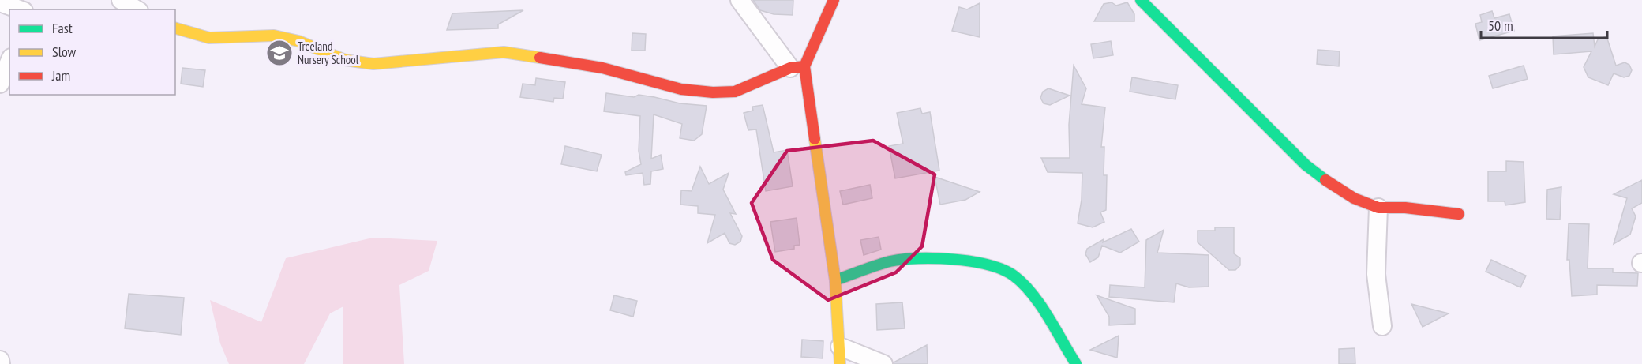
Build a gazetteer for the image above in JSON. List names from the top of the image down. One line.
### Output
{"places":{"school or university":["Treeland Nursery School"]},"legend":["Fast","Slow","Jam"],"scale_bar":"50 m"}
